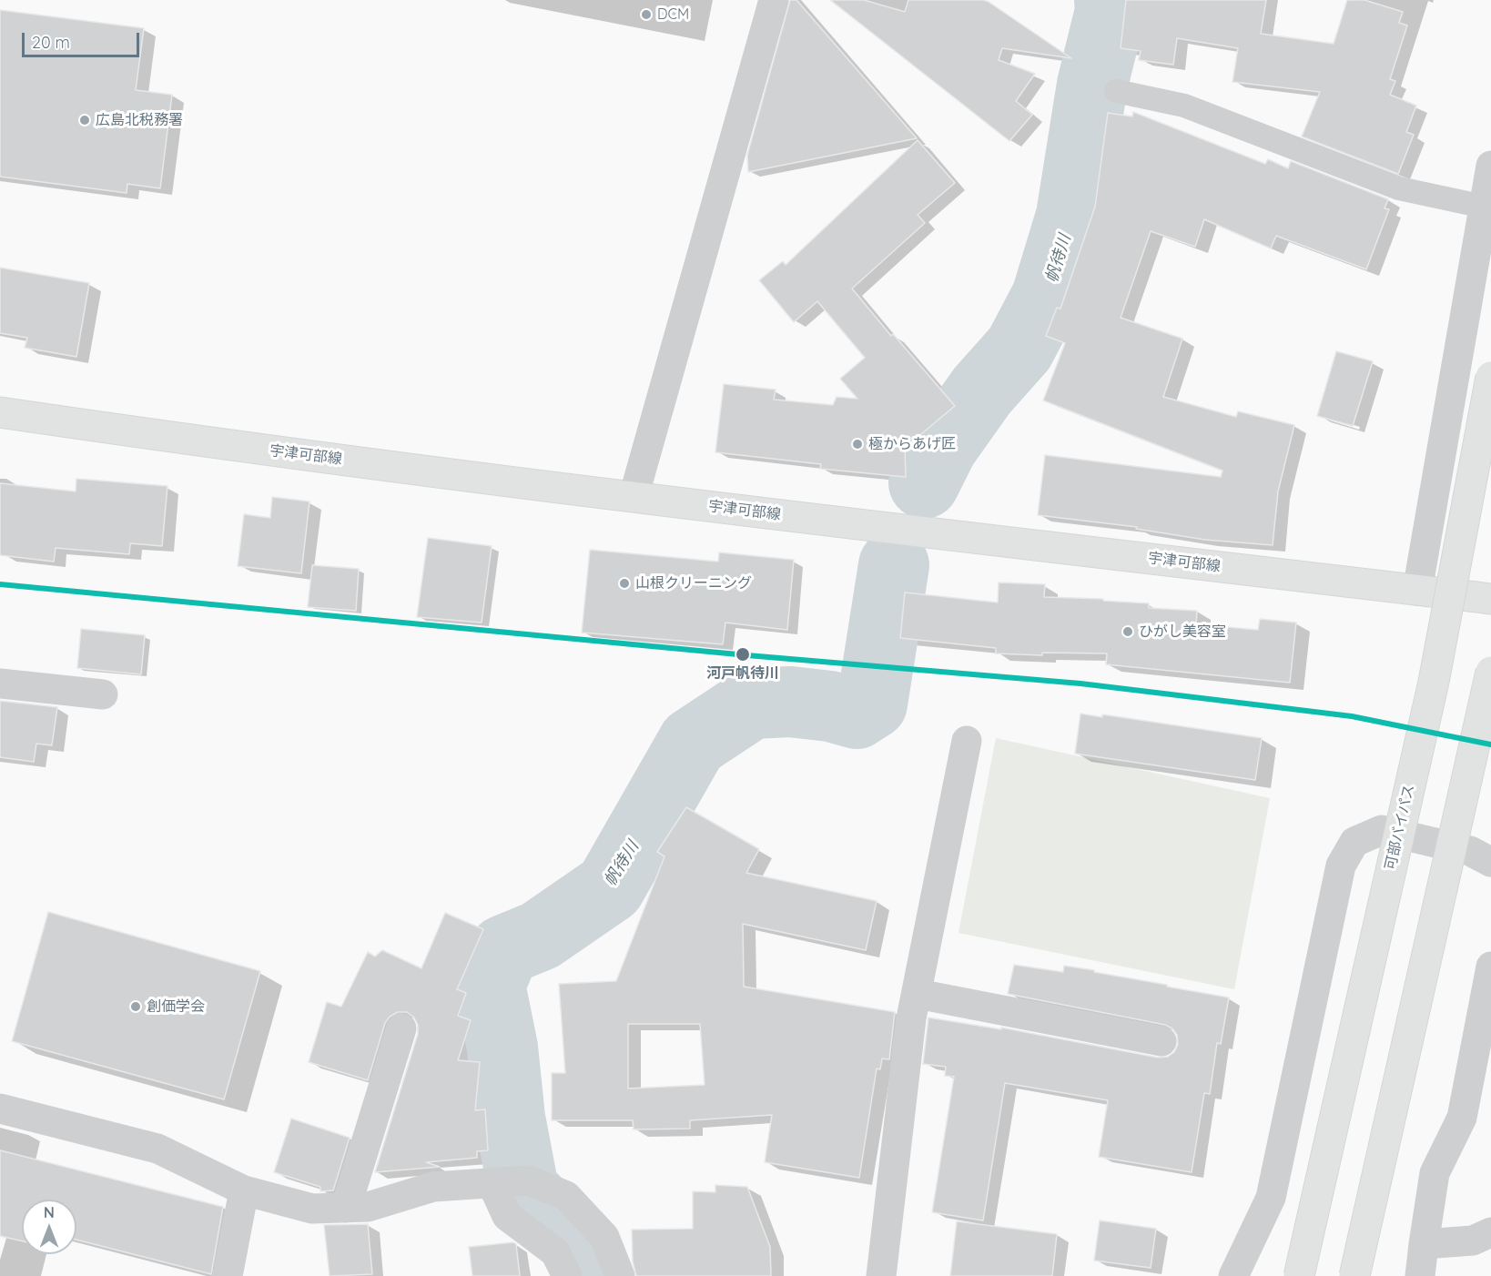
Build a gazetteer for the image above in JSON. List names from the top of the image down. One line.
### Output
{"streets":{"main road":["宇津可部線","可部バイパス"]},"water":["帆待川"],"places":["DCM","広島北税務署","極からあげ匠","山根クリーニング","ひがし美容室","河戸帆待川","創価学会"],"scale_bar":"20 m","north":"top"}
